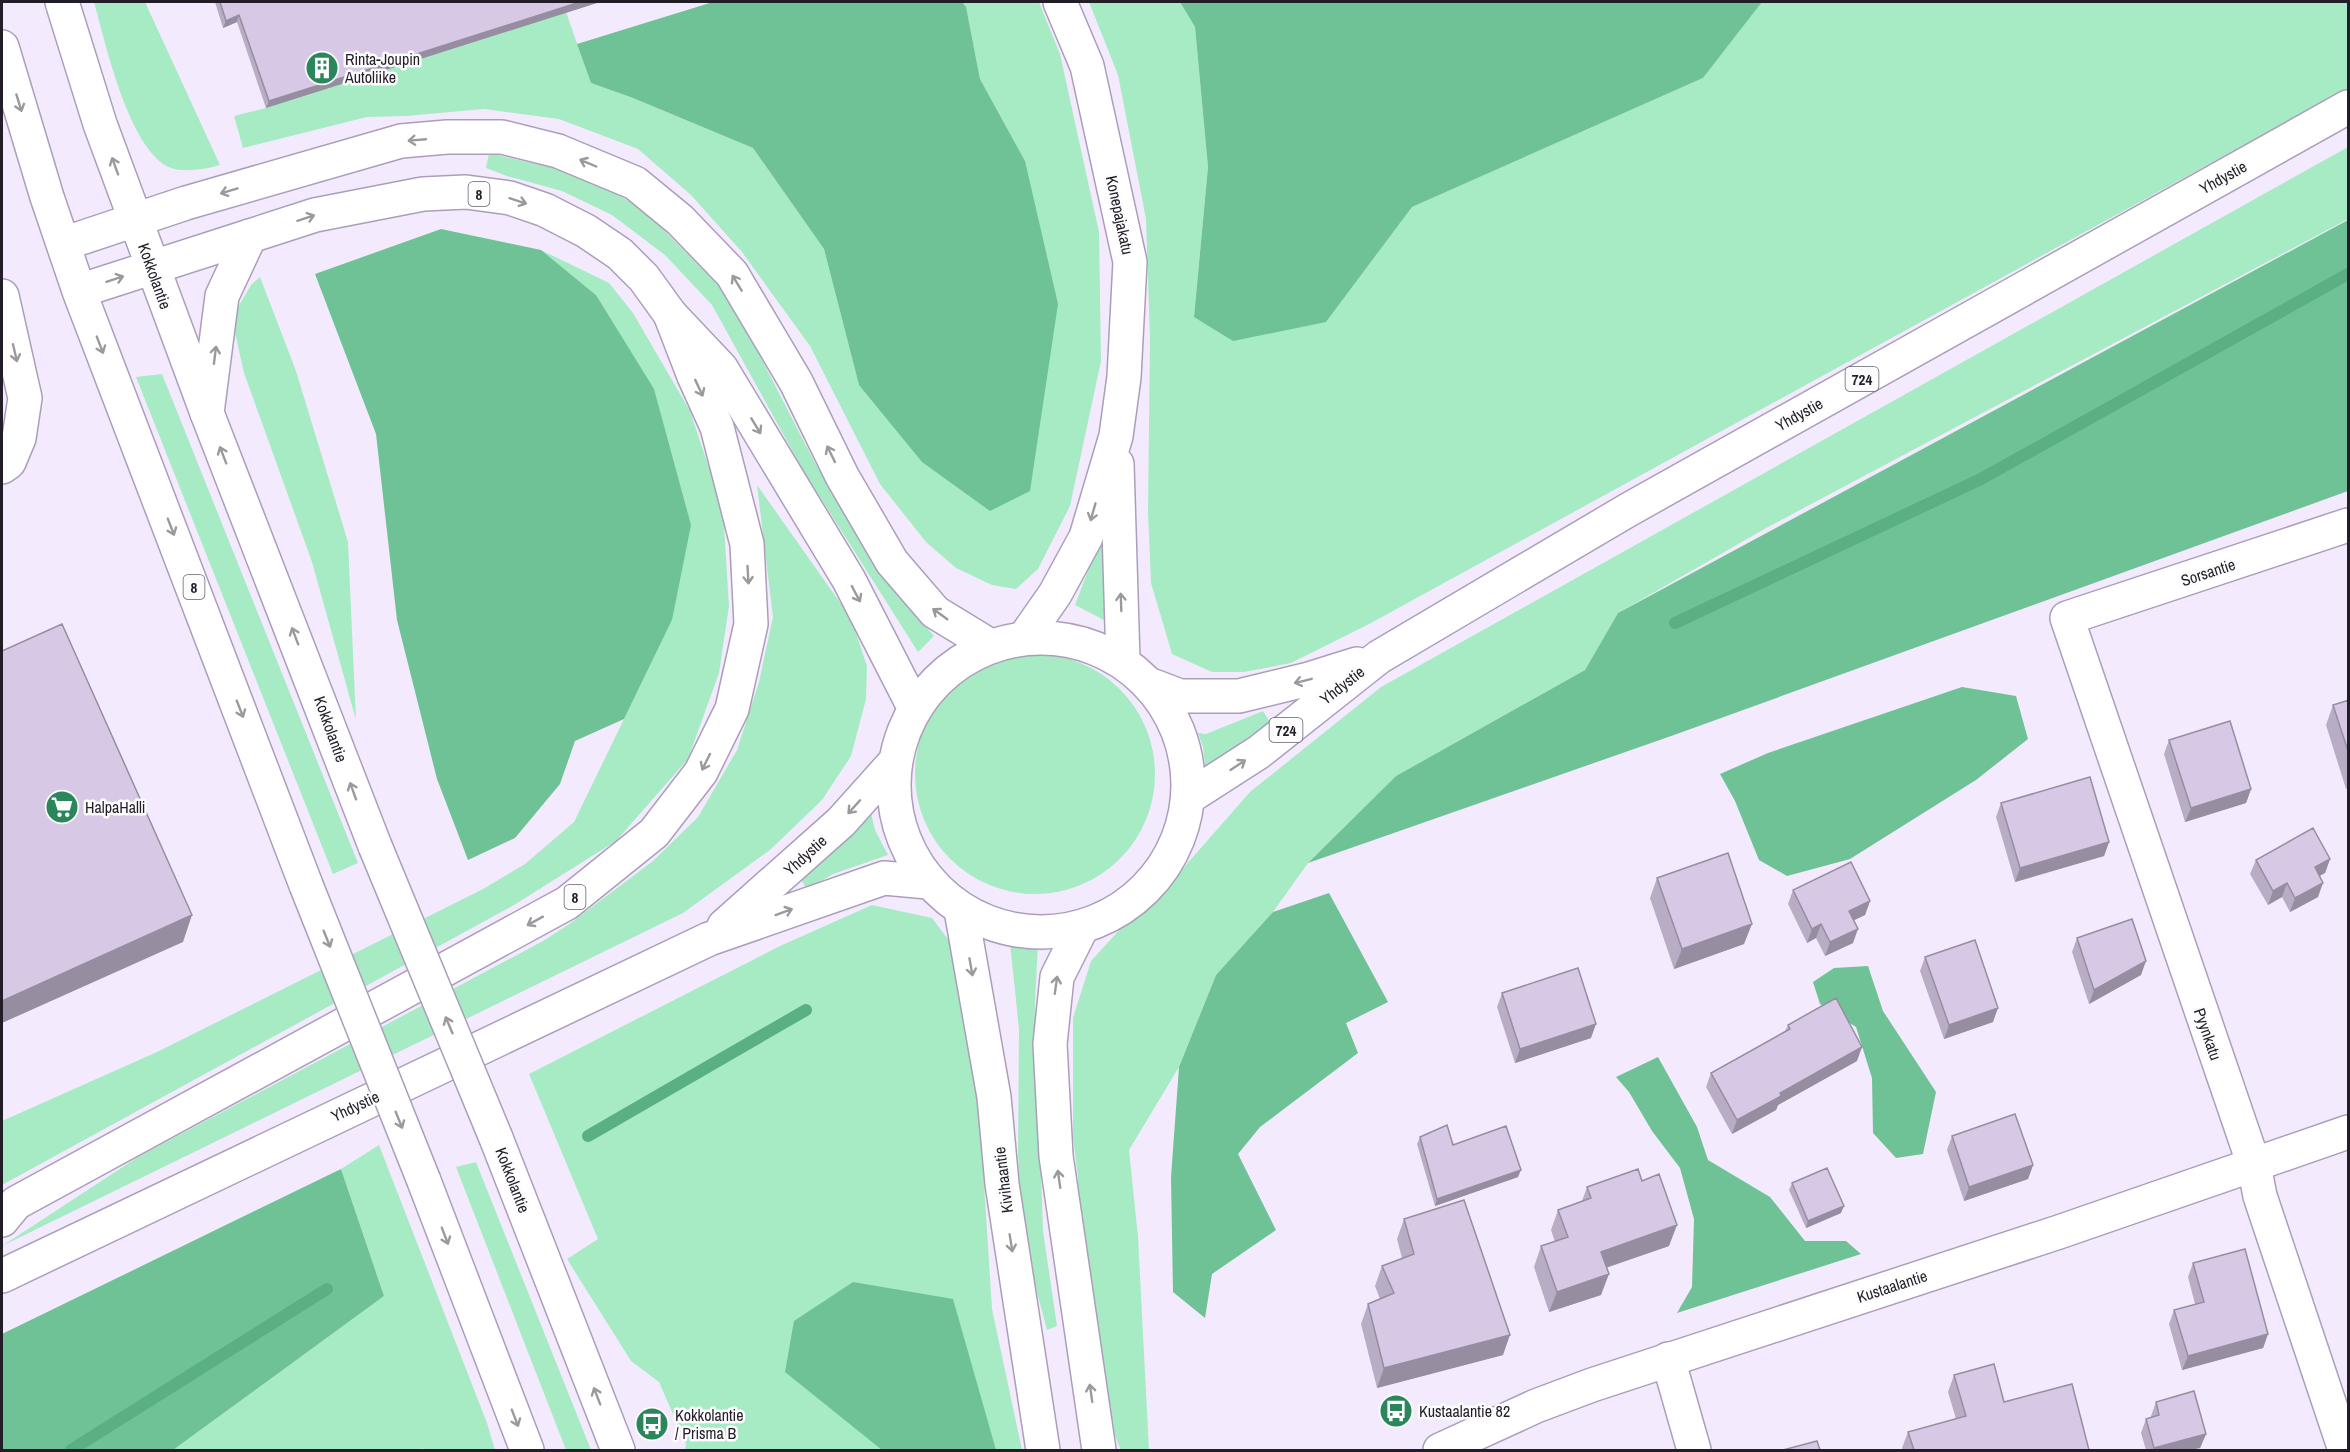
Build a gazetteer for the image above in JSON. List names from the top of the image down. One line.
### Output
{"streets":{"main road":["Yhdystie","8","Konepajakatu","Kokkolantie","724","Sorsantie","Pyynkatu","Kivihaantie","Kustaalantie"]},"crossings":[["Sorsantie","Pyynkatu"],["Pyynkatu","Kustaalantie"]],"places":{"building":["Rinta-Joupin Autoliike"],"supermarket":["HalpaHalli"],"bus stop":["Kustaalantie 82","Kokkolantie / Prisma B"]}}
